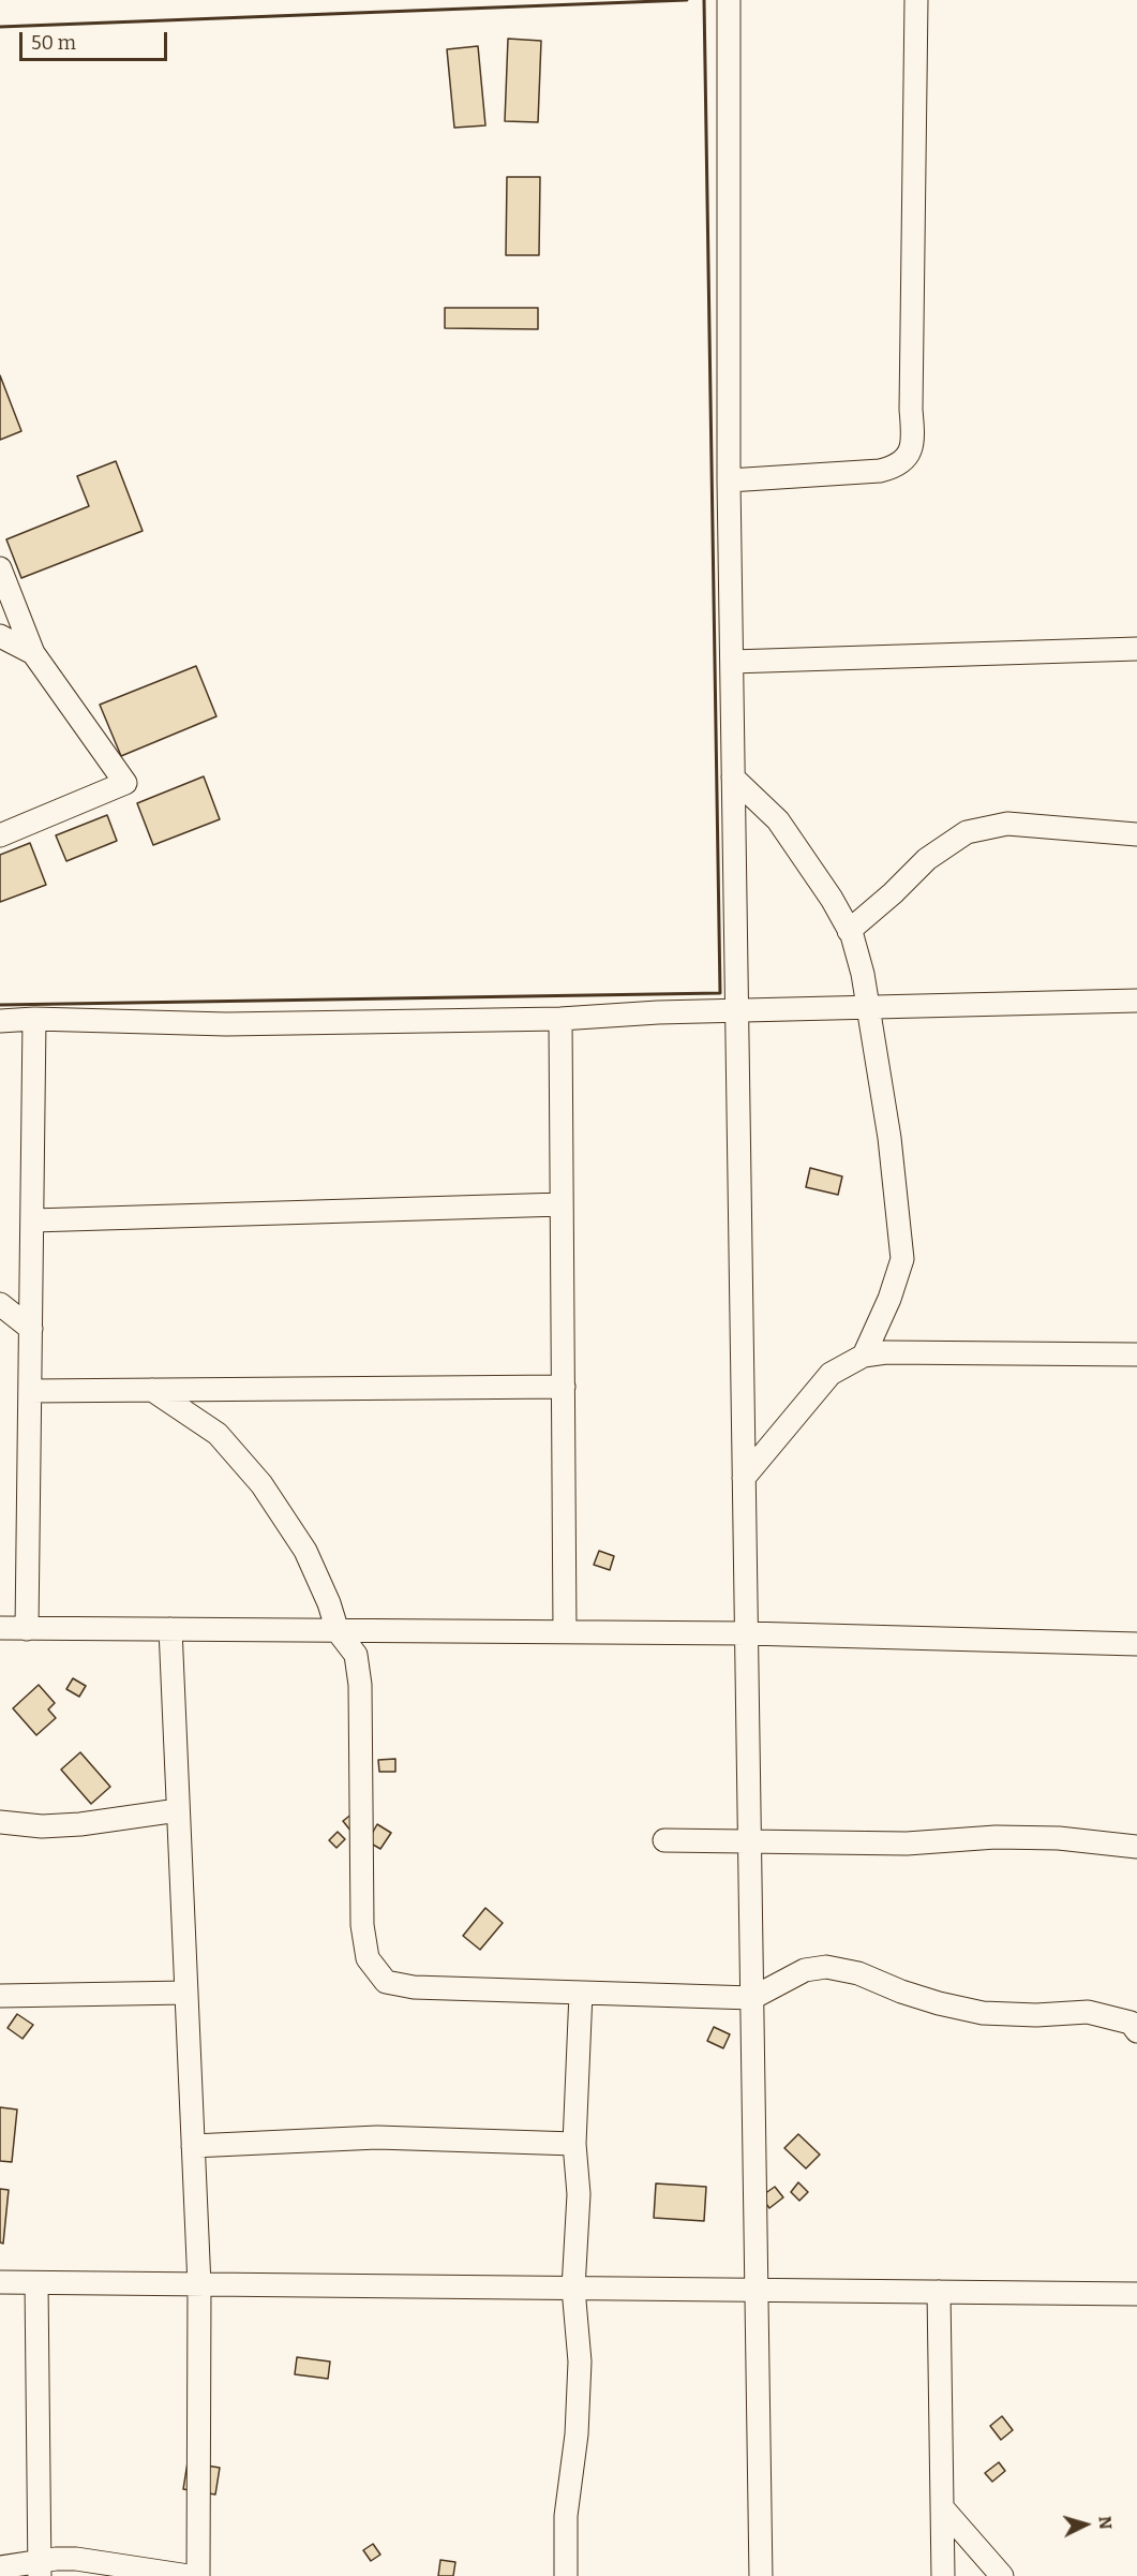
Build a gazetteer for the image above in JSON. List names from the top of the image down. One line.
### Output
{"scale_bar":"50 m","north":"right"}
